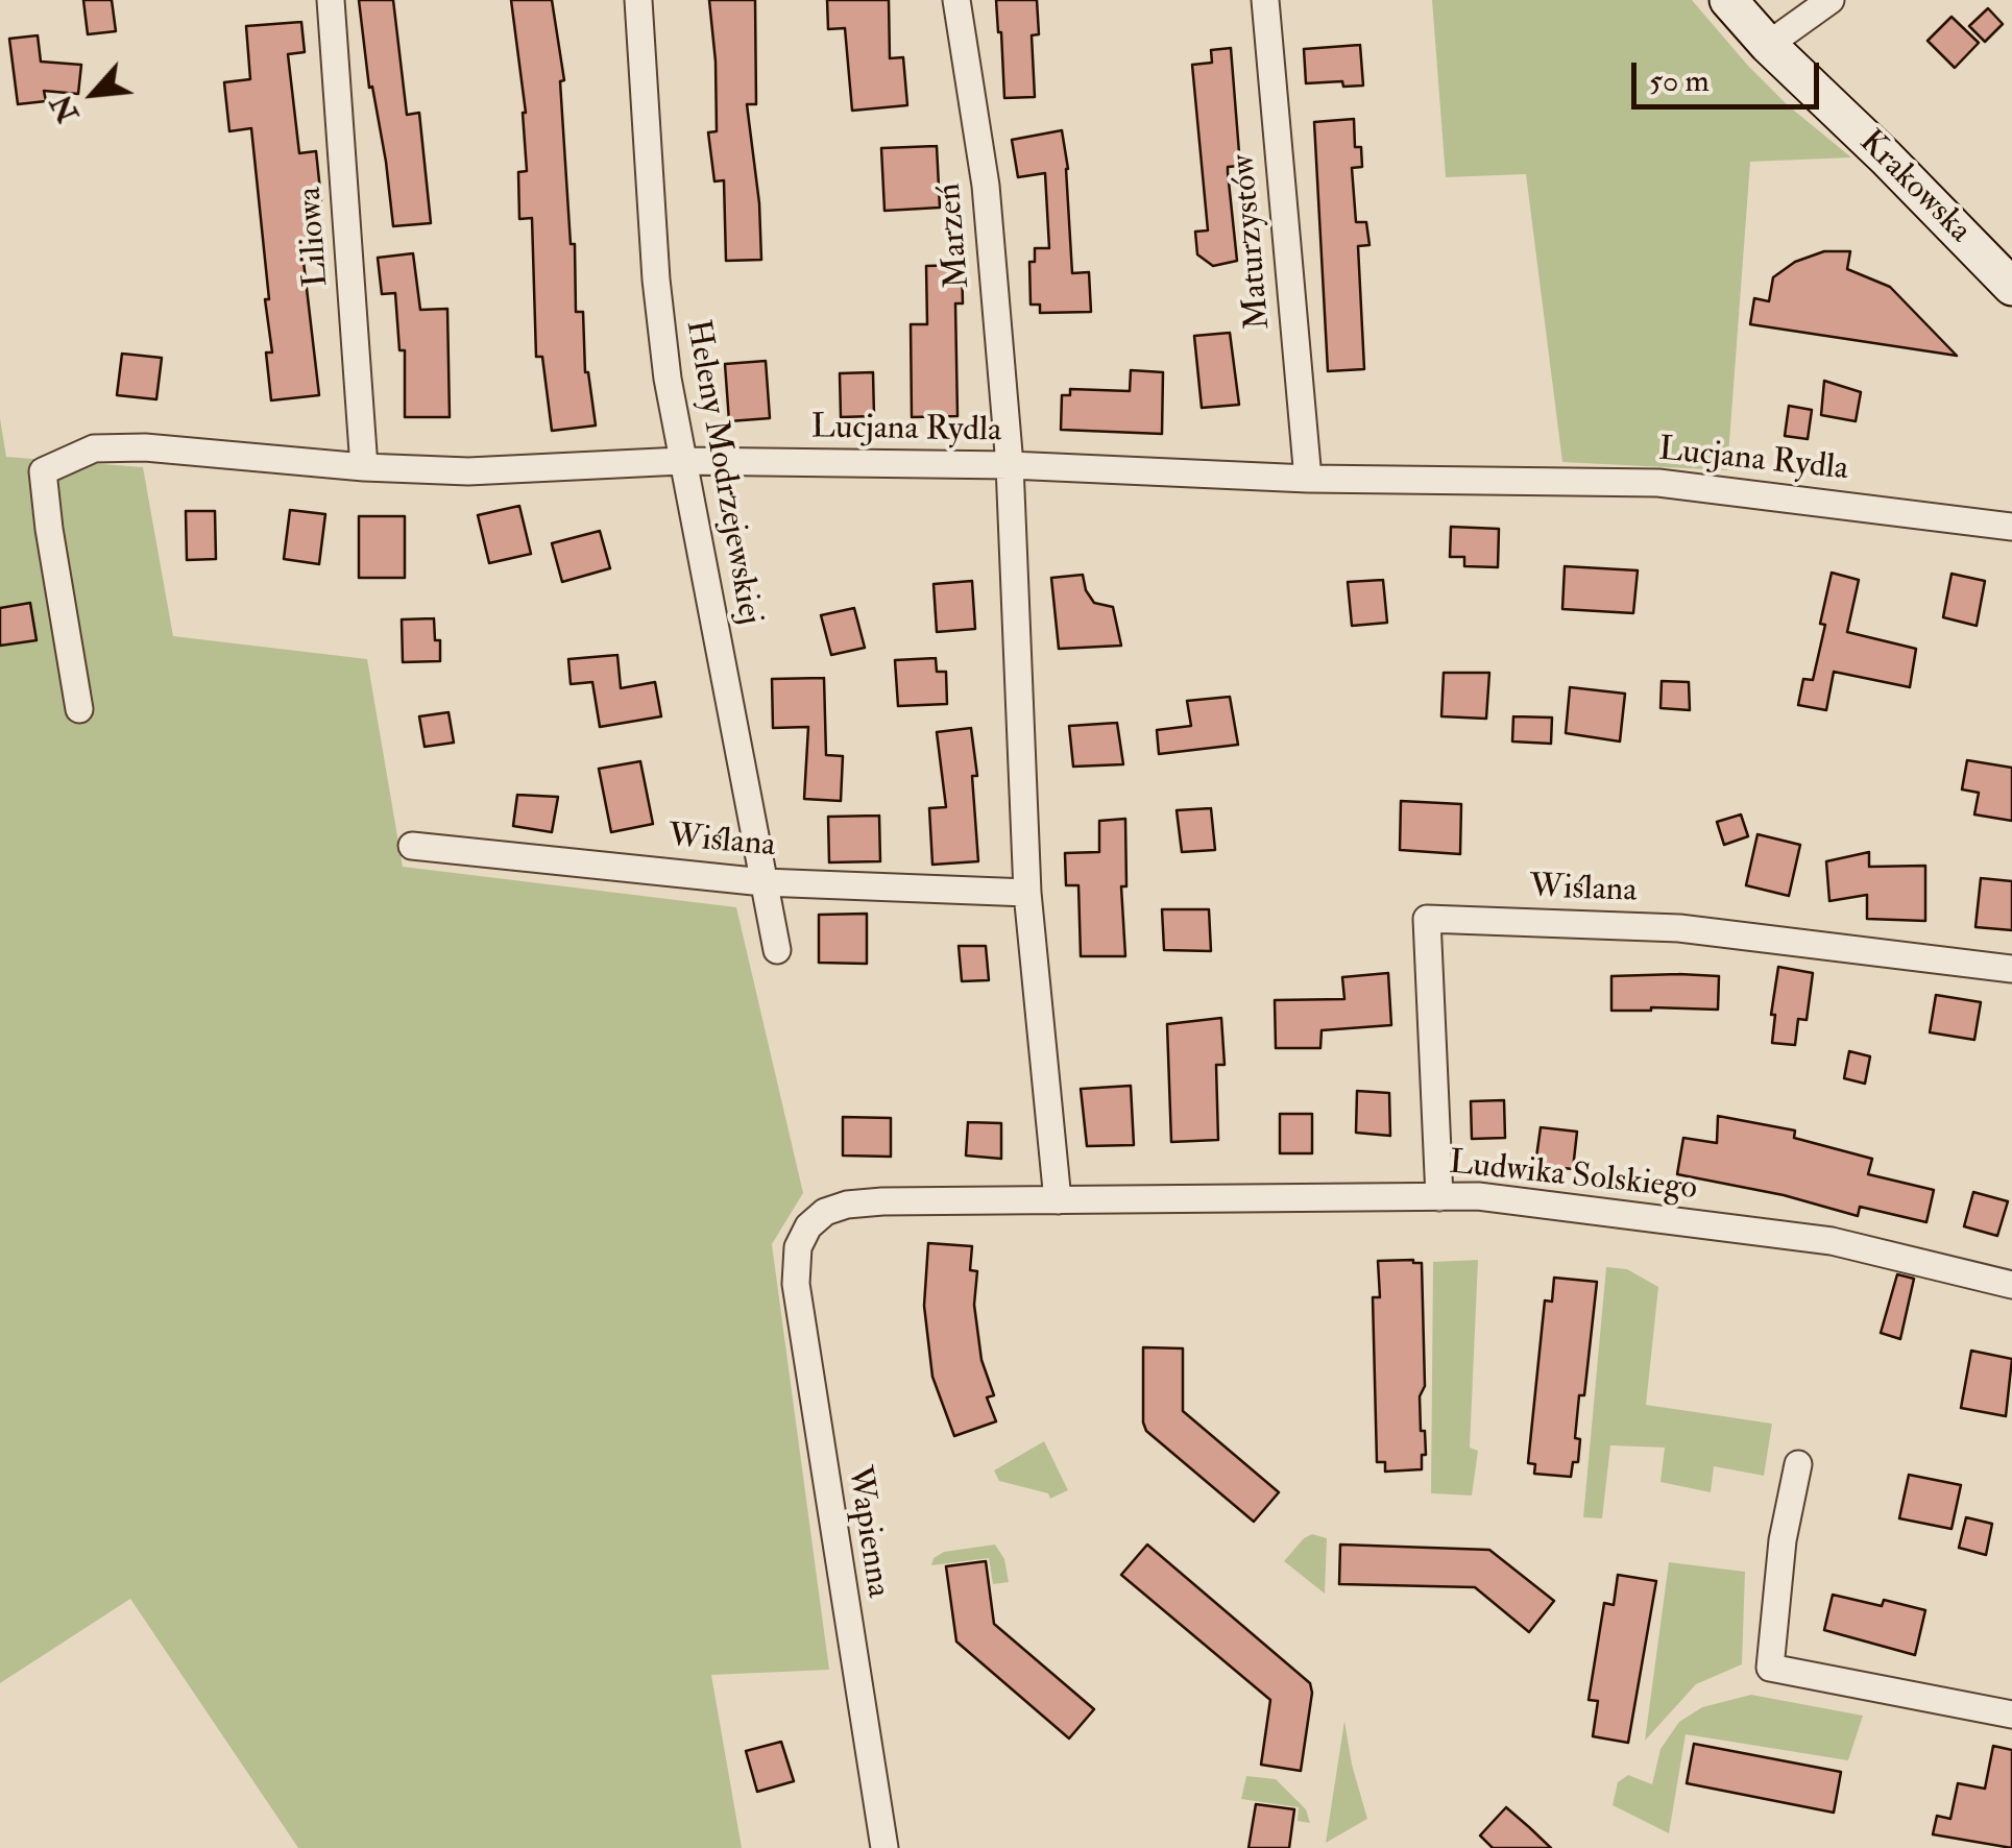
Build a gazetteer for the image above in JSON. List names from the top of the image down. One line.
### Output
{"streets":{"main road":["Krakowska"],"street":["Marzeń","Liliowa","Maturzystów","Lucjana Rydla","Heleny Modrzejewskiej","Wiślana","Ludwika Solskiego","Wapienna"]},"crossings":[["Marzeń","Lucjana Rydla"],["Liliowa","Lucjana Rydla"],["Maturzystów","Lucjana Rydla"],["Lucjana Rydla","Heleny Modrzejewskiej"],["Heleny Modrzejewskiej","Wiślana"],["Wiślana","Ludwika Solskiego"],["Ludwika Solskiego","Wapienna"]],"scale_bar":"50 m","north":"bottom left"}
